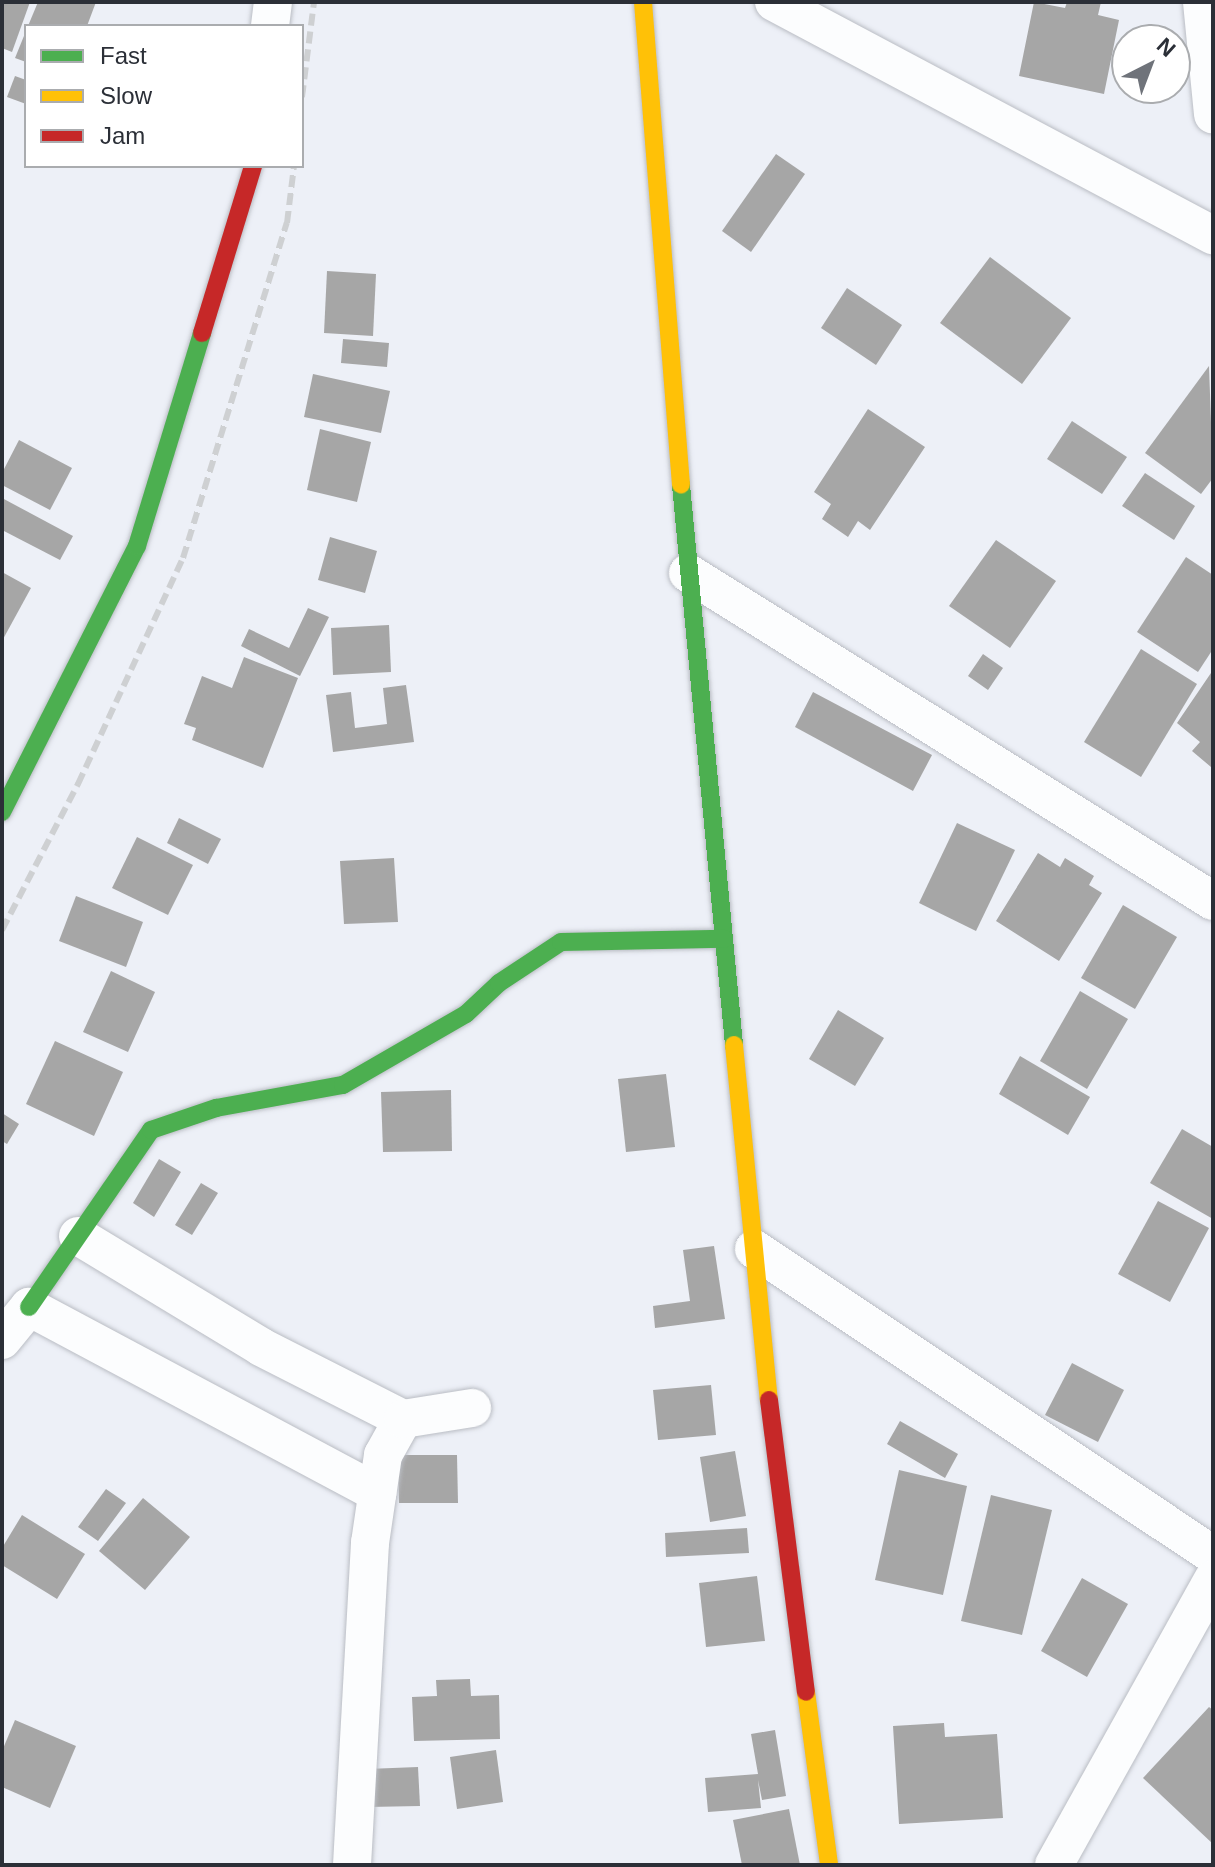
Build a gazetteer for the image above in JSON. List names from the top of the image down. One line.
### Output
{"legend":["Fast","Slow","Jam"],"north":"top right"}
